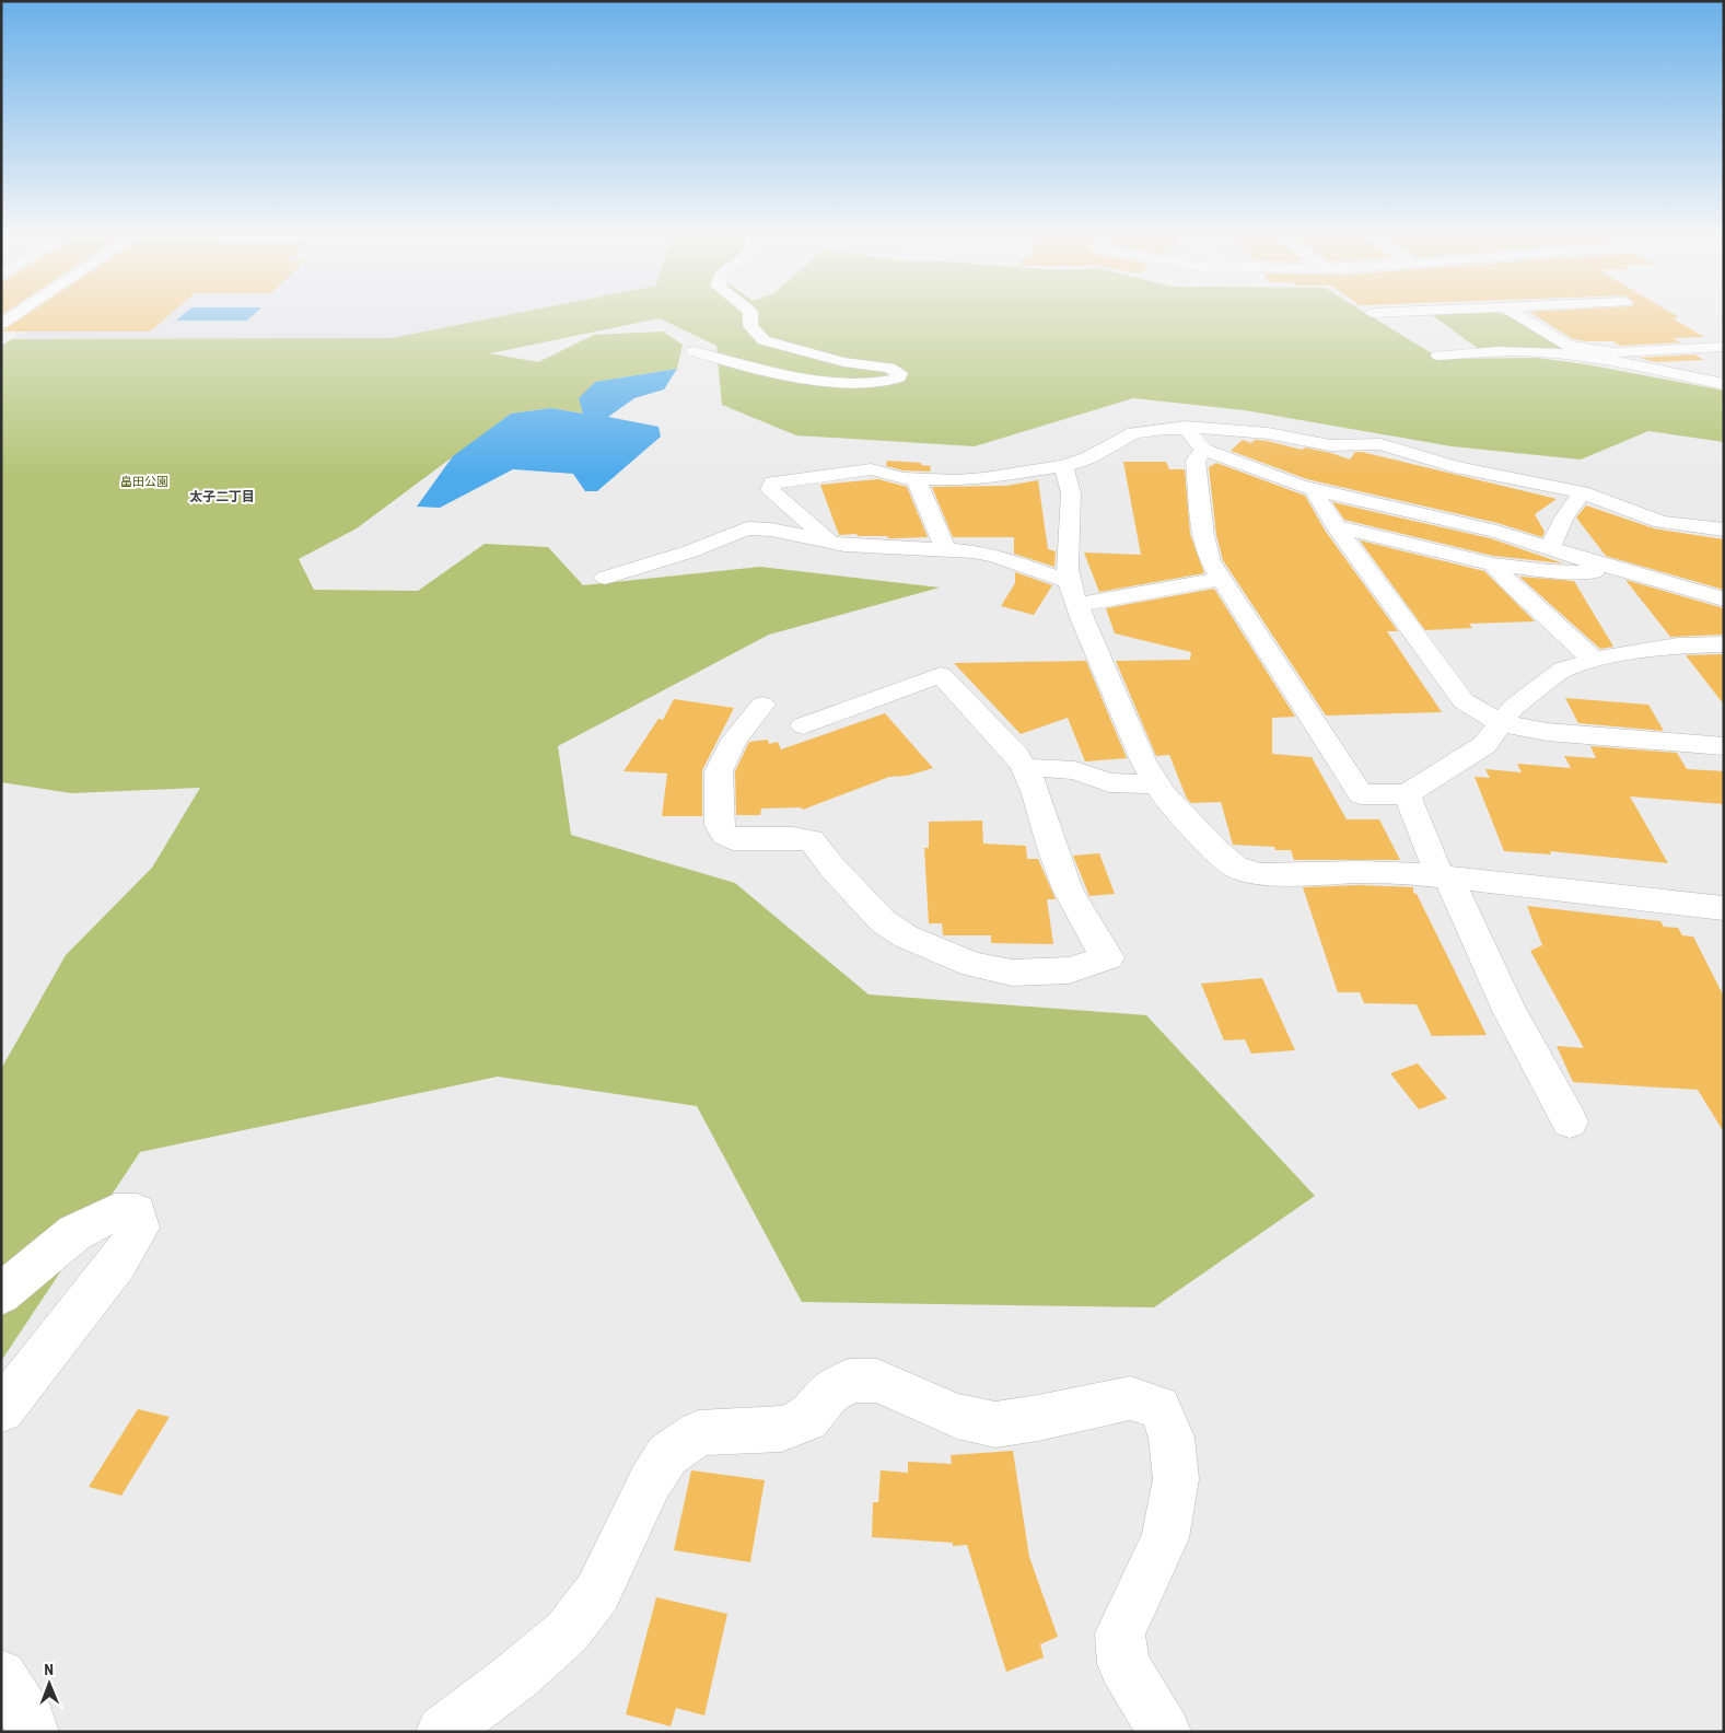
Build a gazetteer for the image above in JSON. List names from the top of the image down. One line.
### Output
{"districts":["太子二丁目"],"parks":["畠田公園"],"north":"top"}
